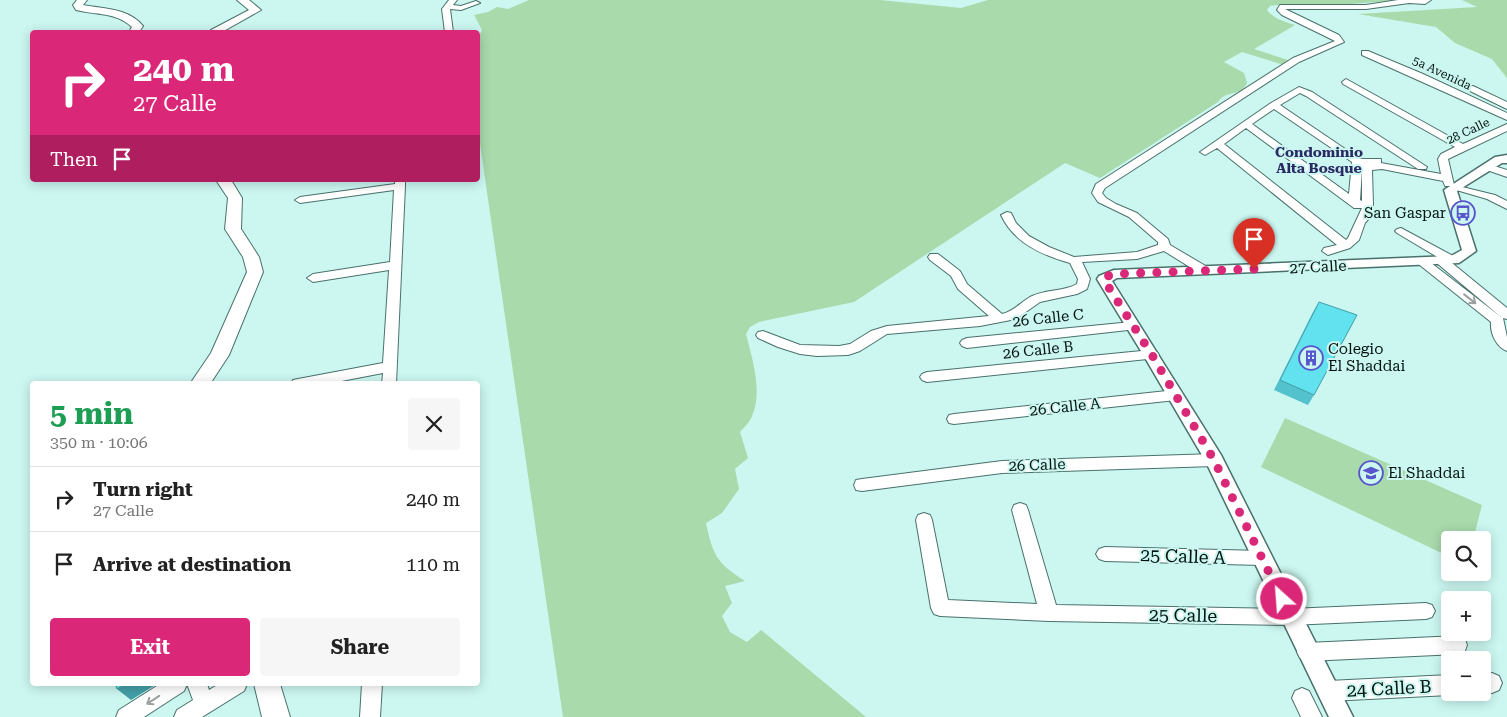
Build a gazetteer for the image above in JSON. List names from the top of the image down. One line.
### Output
{"streets":{"street":["5a Avenida","28 Calle","27 Calle","26 Calle C","26 Calle B","26 Calle A","26 Calle","25 Calle A","25 Calle","24 Calle B"]},"crossings":[["27 Calle","26 Calle C"]],"districts":["Condominio Alta Bosque"],"places":{"bus stop":["San Gaspar"],"building":["Colegio El Shaddai"],"school or university":["El Shaddai"]},"page":{"turn":["240 m","27 Calle"],"then":"Then","heading":["5 min","350 m · 10:06"],"list":[{"name":"Turn right","note":"27 Calle","value":"240 m"},{"name":"Arrive at destination","value":"110 m"}],"map_buttons":["+","−"],"buttons":["Exit","Share"]}}
